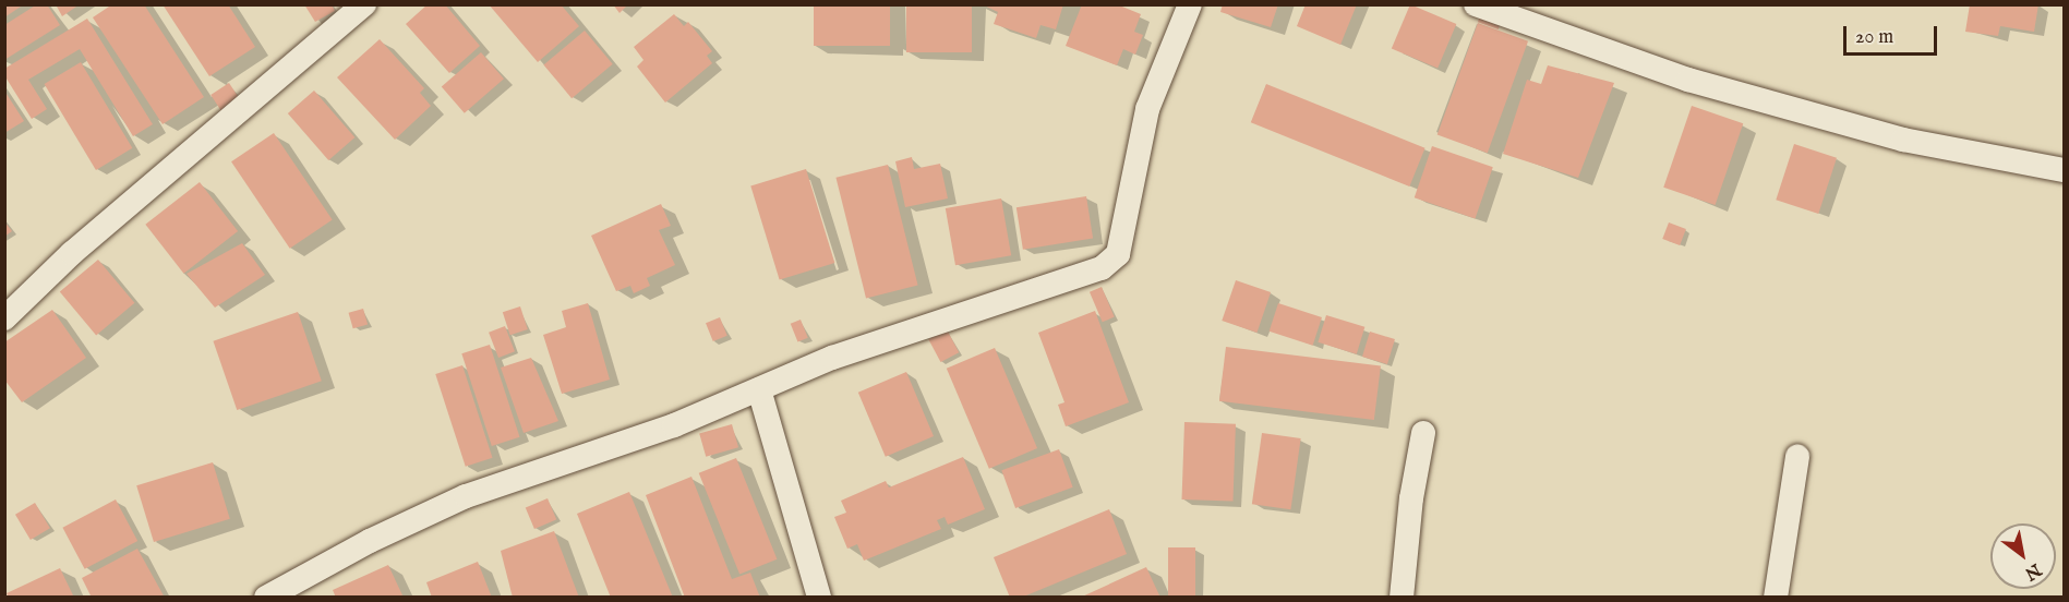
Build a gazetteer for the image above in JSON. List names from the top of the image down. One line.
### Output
{"scale_bar":"20 m","north":"bottom right"}
